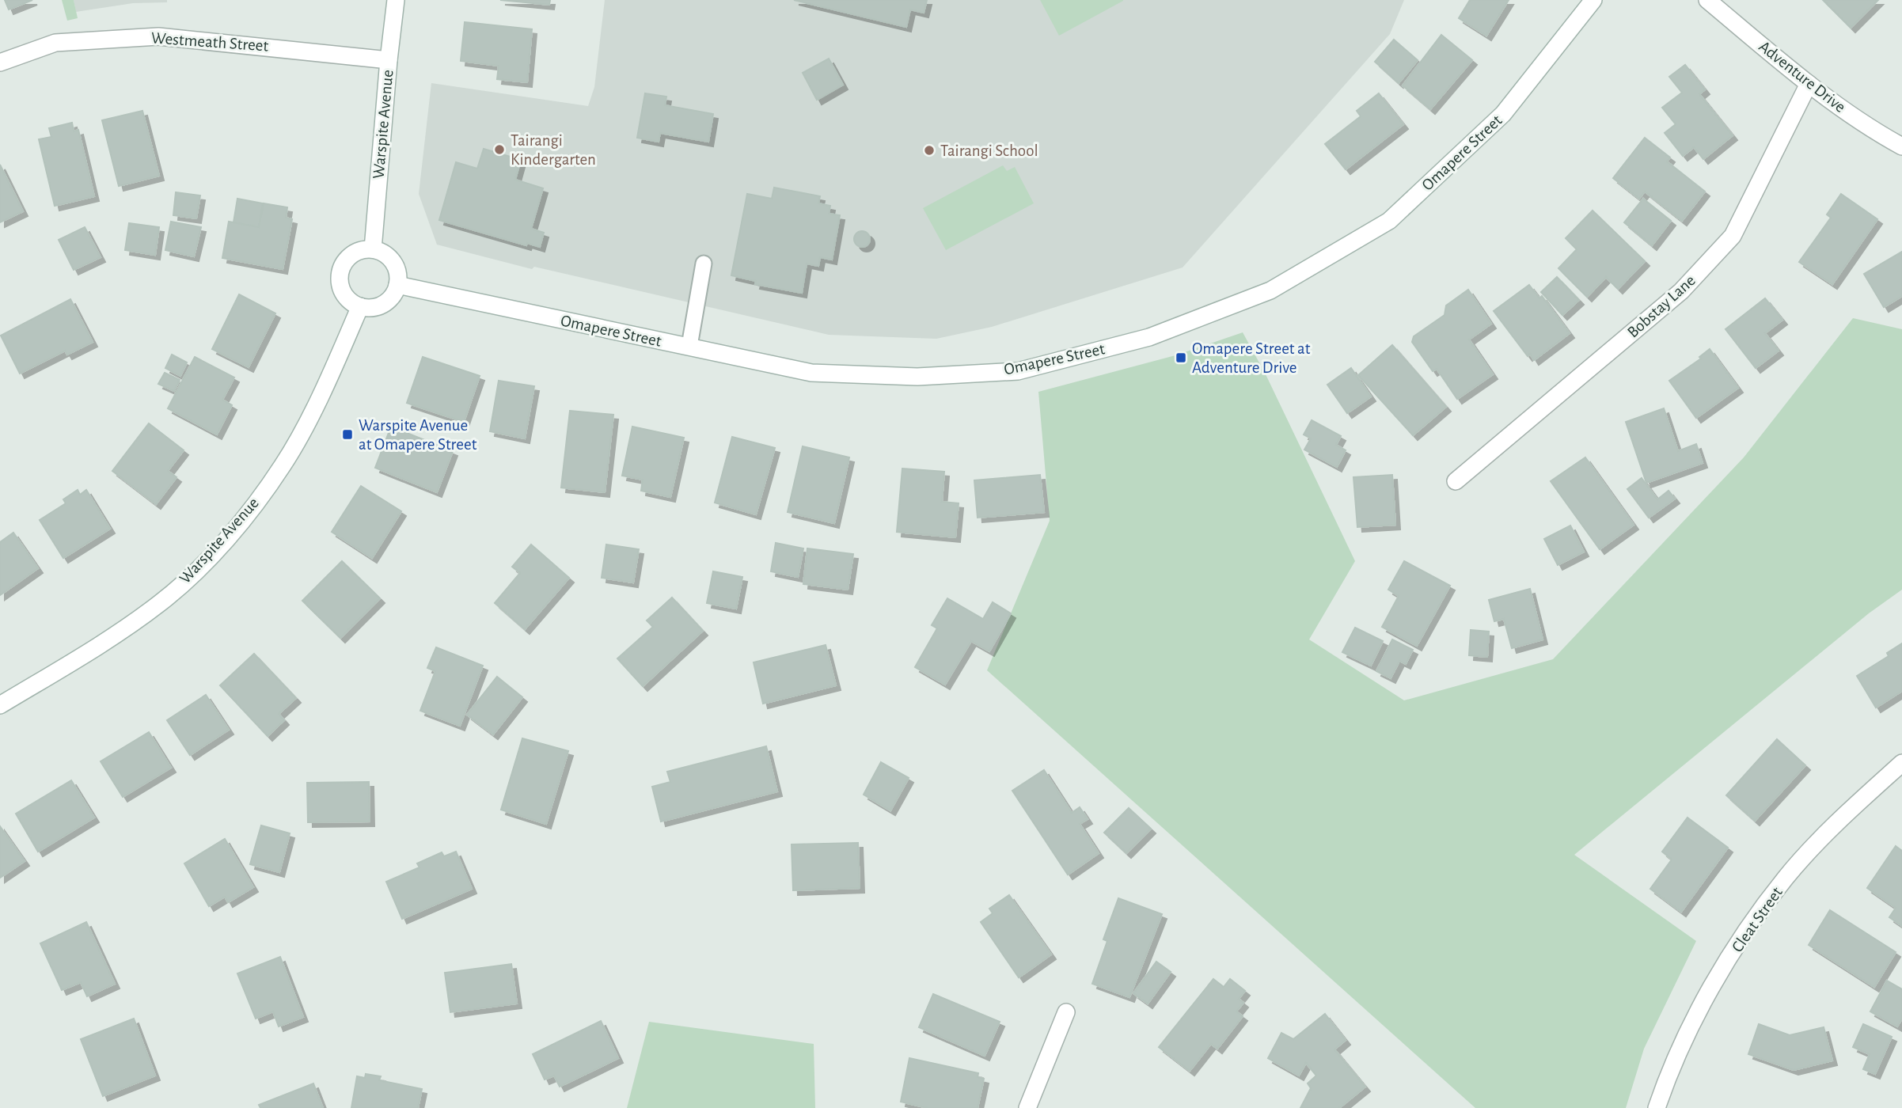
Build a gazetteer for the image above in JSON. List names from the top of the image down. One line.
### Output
{"streets":{"main road":["Westmeath Street","Adventure Drive","Warspite Avenue","Omapere Street","Bobstay Lane","Cleat Street"]},"crossings":[["Westmeath Street","Warspite Avenue"],["Adventure Drive","Bobstay Lane"],["Warspite Avenue","Omapere Street"]],"places":{"other":["Tairangi Kindergarten","Tairangi School"],"transit":["Omapere Street at Adventure Drive","Warspite Avenue at Omapere Street"]}}
